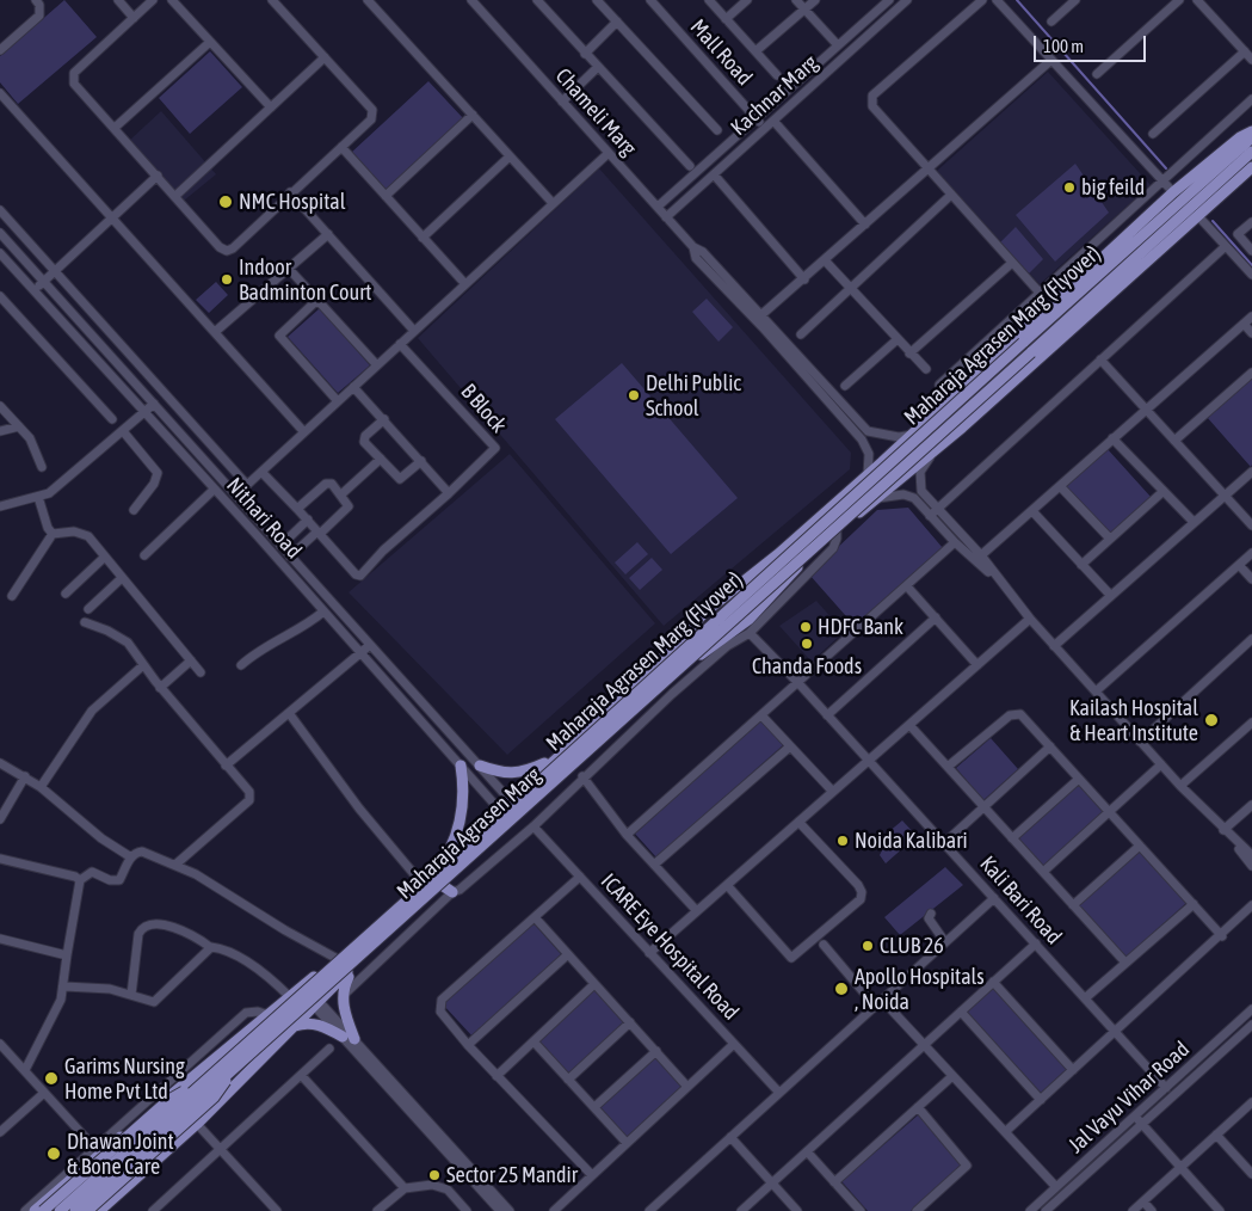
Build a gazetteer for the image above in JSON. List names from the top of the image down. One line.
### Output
{"streets":{"main road":["Maharaja Agrasen Marg (Flyover)","Maharaja Agrasen Marg"],"street":["Mall Road","Kachnar Marg","Chameli Marg","B Block","Nithari Road","Kali Bari Road","ICARE Eye Hospital Road","Jal Vayu Vihar Road"]},"crossings":[["Mall Road","Kachnar Marg"],["Kachnar Marg","Chameli Marg"],["Chameli Marg","Maharaja Agrasen Marg"],["Nithari Road","Maharaja Agrasen Marg"],["Kali Bari Road","Jal Vayu Vihar Road"]],"places":["big feild","NMC Hospital","Indoor Badminton Court","Delhi Public School","HDFC Bank","Chanda Foods","Kailash Hospital & Heart Institute","Noida Kalibari","CLUB 26","Apollo Hospitals , Noida","Garims Nursing Home Pvt Ltd","Dhawan Joint & Bone Care","Sector 25 Mandir"],"scale_bar":"100 m"}
